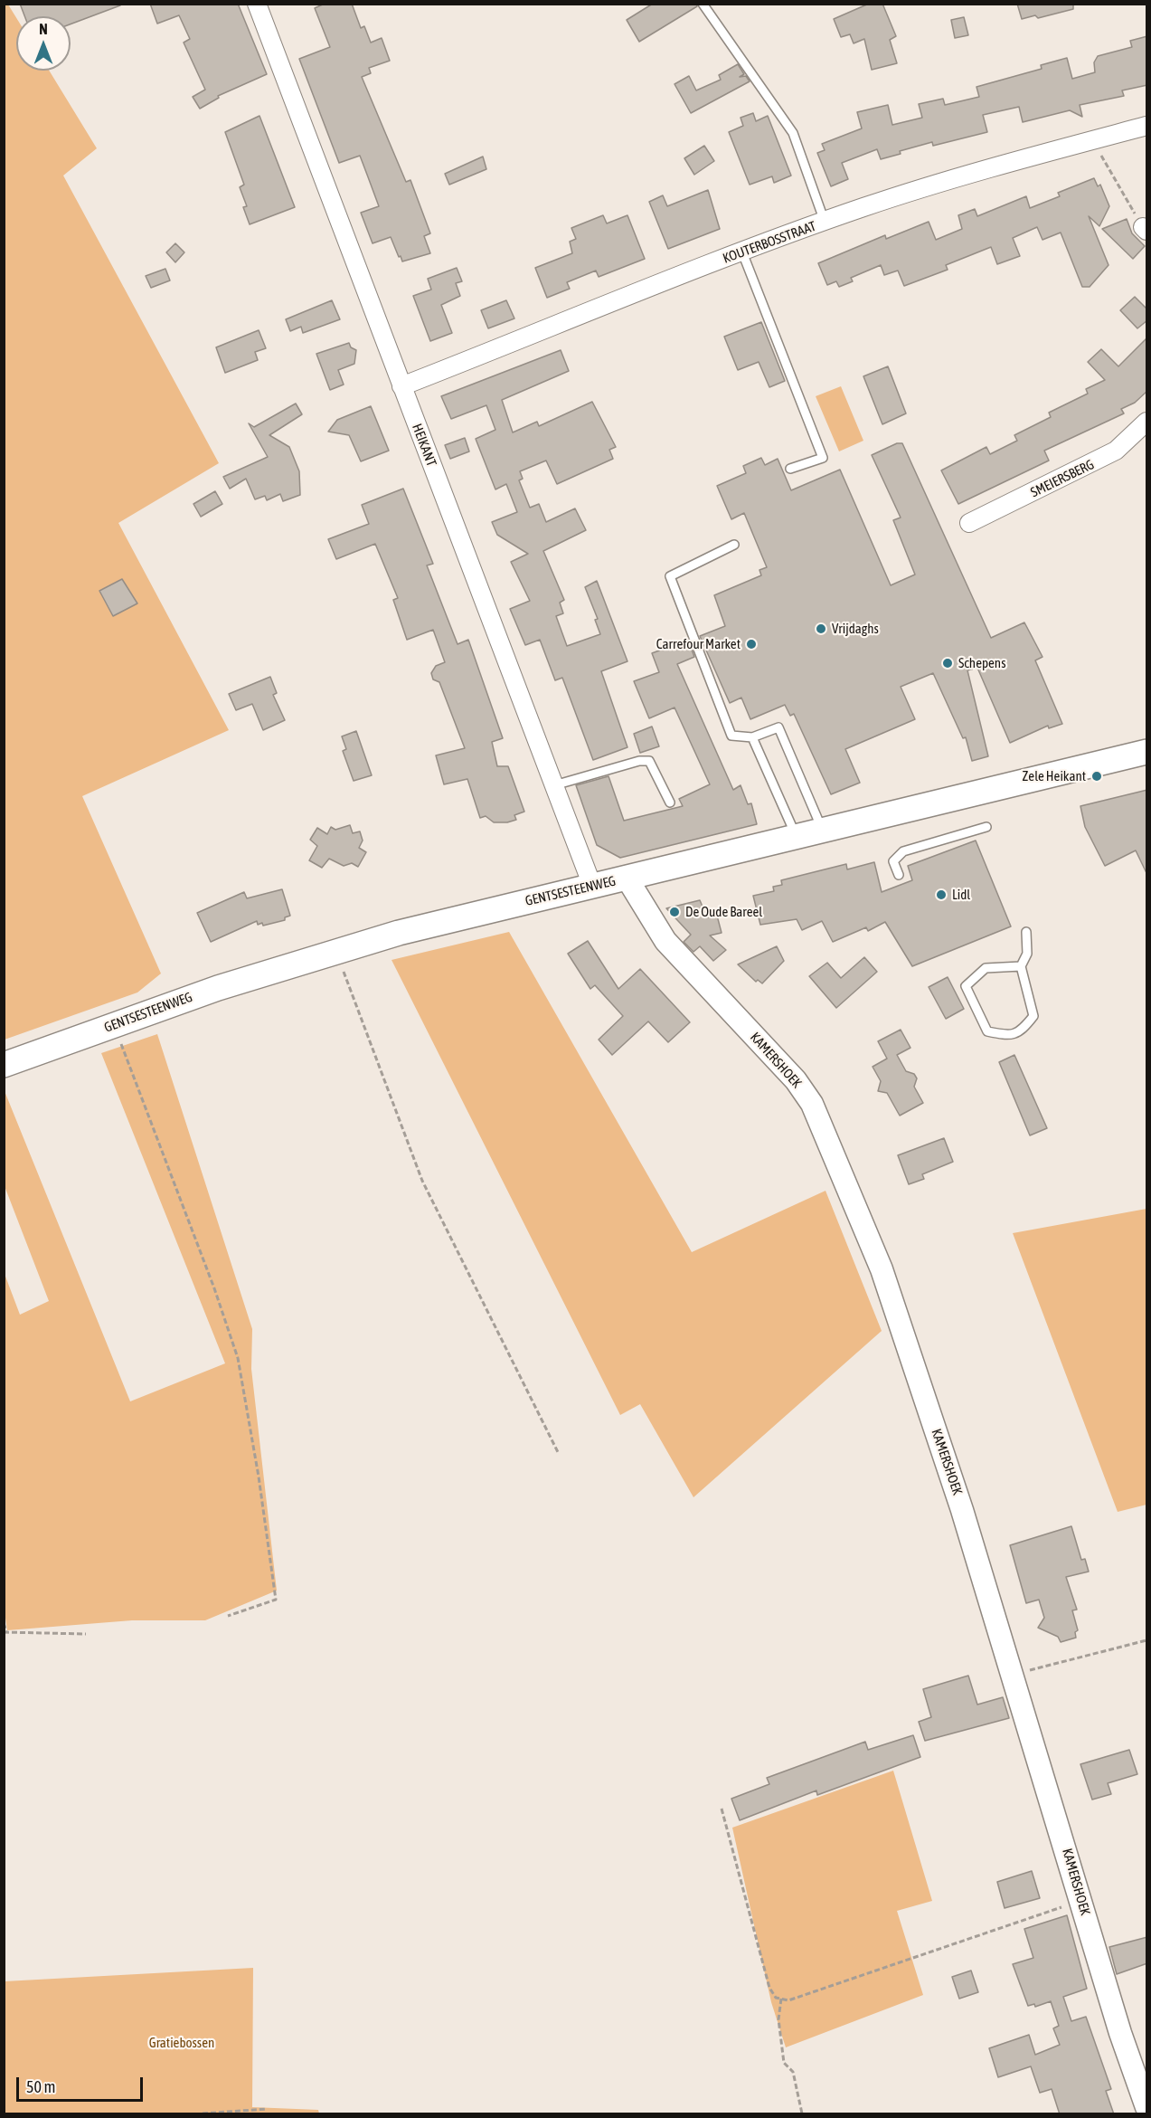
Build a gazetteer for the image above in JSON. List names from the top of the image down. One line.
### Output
{"streets":{"main road":["GENTSESTEENWEG"],"street":["KOUTERBOSSTRAAT","HEIKANT","SMEIERSBERG","KAMERSHOEK"]},"crossings":[["KOUTERBOSSTRAAT","HEIKANT"],["HEIKANT","GENTSESTEENWEG"],["GENTSESTEENWEG","KAMERSHOEK"]],"parks":["Gratiebossen"],"places":["Vrijdaghs","Carrefour Market","Schepens","Zele Heikant","Lidl","De Oude Bareel"],"scale_bar":"50 m","north":"top"}
